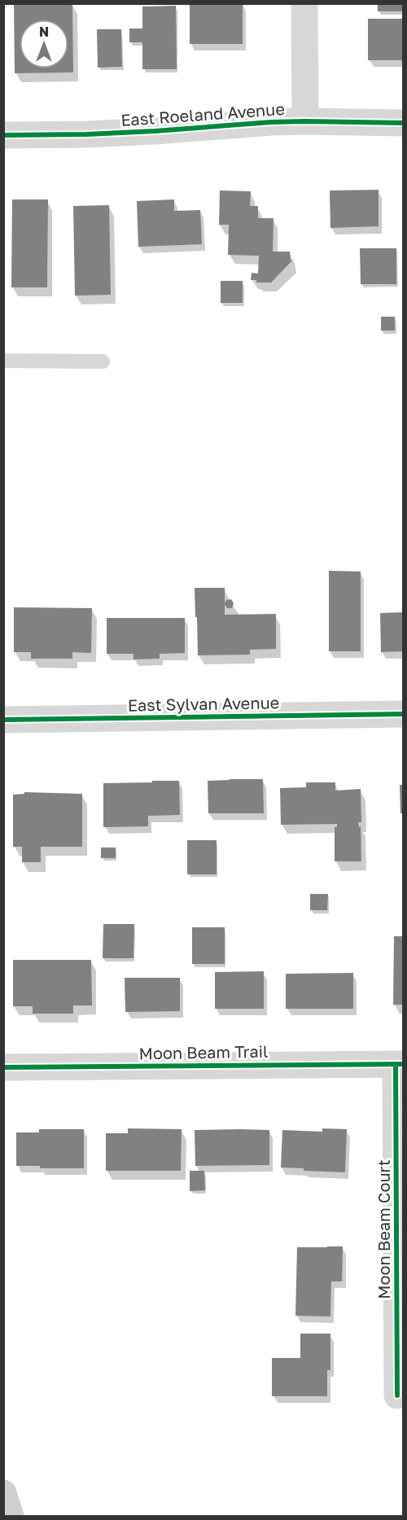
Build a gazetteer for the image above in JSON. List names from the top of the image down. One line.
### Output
{"streets":{"street":["East Roeland Avenue","East Sylvan Avenue","Moon Beam Trail","Moon Beam Court"]},"crossings":[["Moon Beam Trail","Moon Beam Court"]],"north":"top"}
